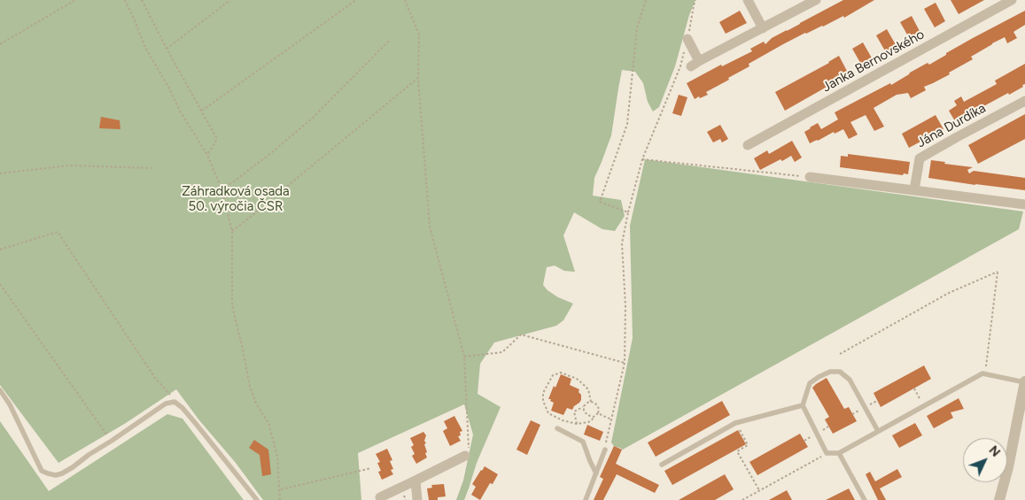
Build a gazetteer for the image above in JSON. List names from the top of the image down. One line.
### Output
{"streets":{"street":["Janka Bernovského","Jána Durdíka"]},"parks":["Záhradková osada 50. výročia ČSR"],"north":"top right"}
